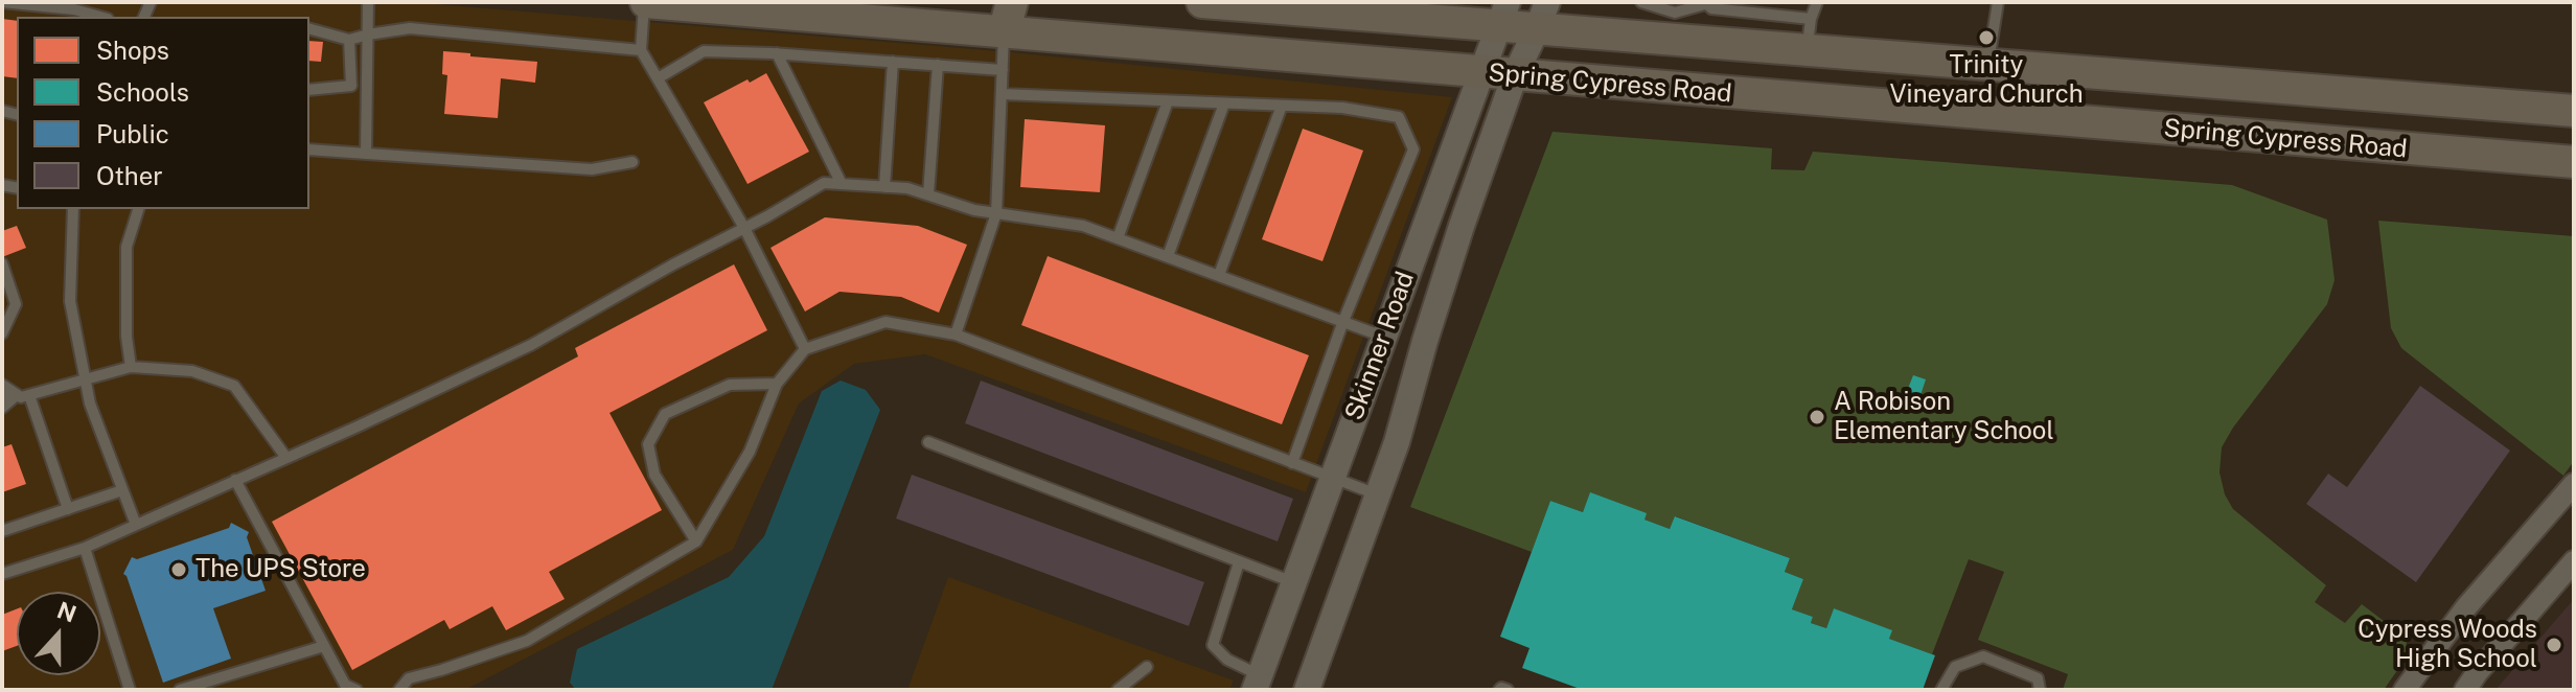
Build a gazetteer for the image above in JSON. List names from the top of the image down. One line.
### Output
{"streets":{"main road":["Spring Cypress Road"],"street":["Skinner Road"]},"crossings":[["Spring Cypress Road","Skinner Road"]],"places":["Trinity Vineyard Church","A Robison Elementary School","The UPS Store","Cypress Woods High School"],"legend":["Shops","Schools","Public","Other"],"north":"top"}
